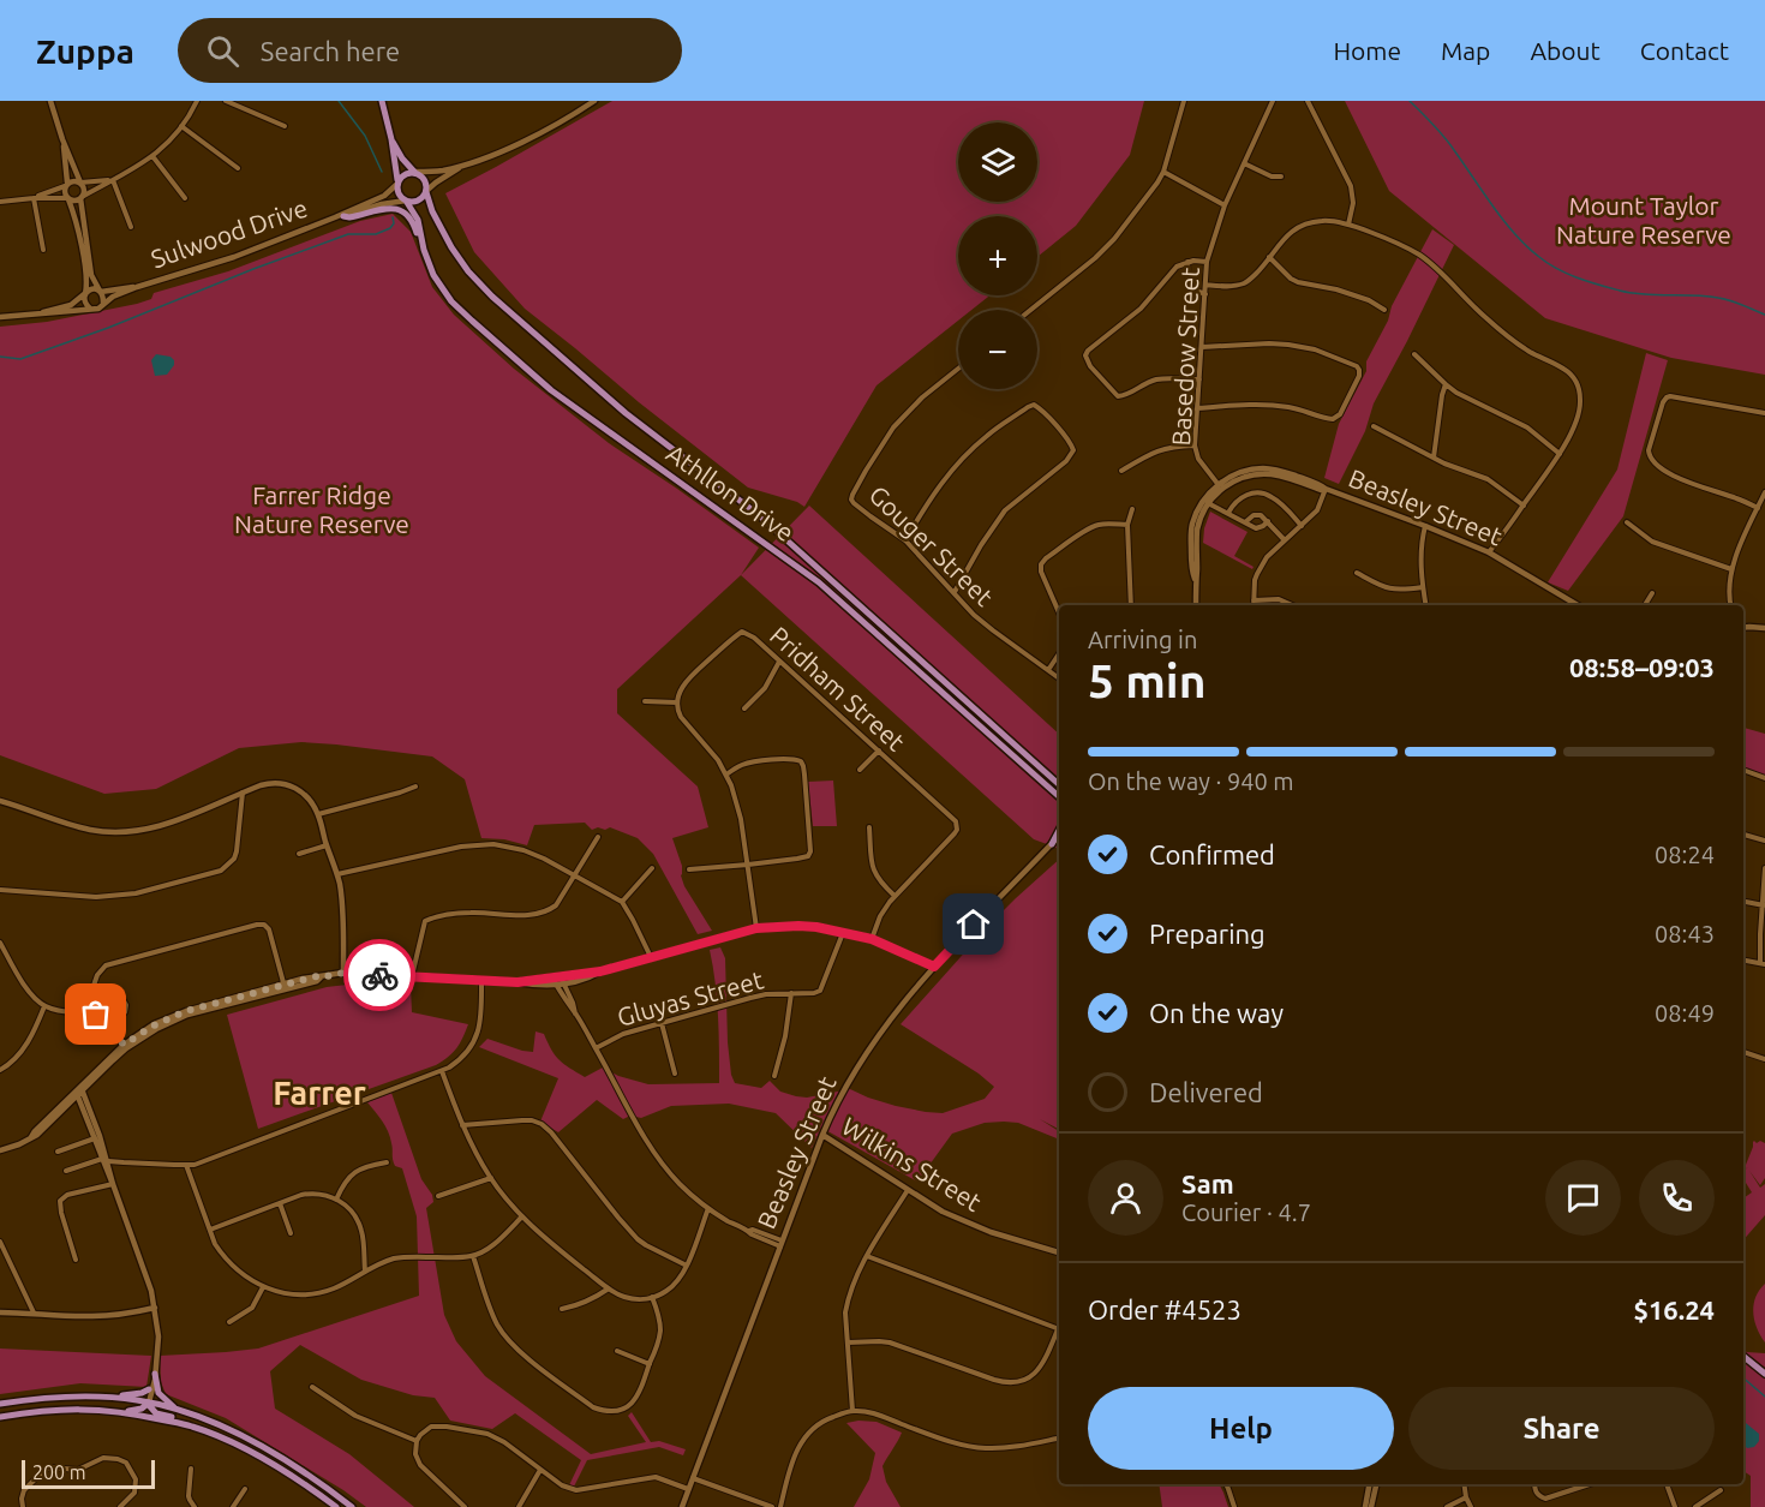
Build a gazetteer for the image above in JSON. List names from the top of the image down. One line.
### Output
{"streets":{"main road":["Athllon Drive"],"street":["Sulwood Drive","Basedow Street","Beasley Street","Gouger Street","Pridham Street","Gluyas Street","Wilkins Street"]},"crossings":[["Sulwood Drive","Athllon Drive"],["Basedow Street","Beasley Street"],["Beasley Street","Wilkins Street"]],"districts":["Farrer"],"parks":["Mount Taylor Nature Reserve","Farrer Ridge Nature Reserve"],"scale_bar":"200 m","page":{"header":"Zuppa","search":"Search here","nav":["Home","Map","About","Contact"],"map_buttons":["+","−"],"heading":["5 min","Arriving in","08:58–09:03"],"panel":["Sam","Courier · 4.7","Order #4523","$16.24"],"bar":"On the way · 940 m","list":[["Confirmed","08:24"],["Preparing","08:43"],["On the way","08:49"],"Delivered"],"buttons":["Help","Share"],"scale":"200 m"}}
